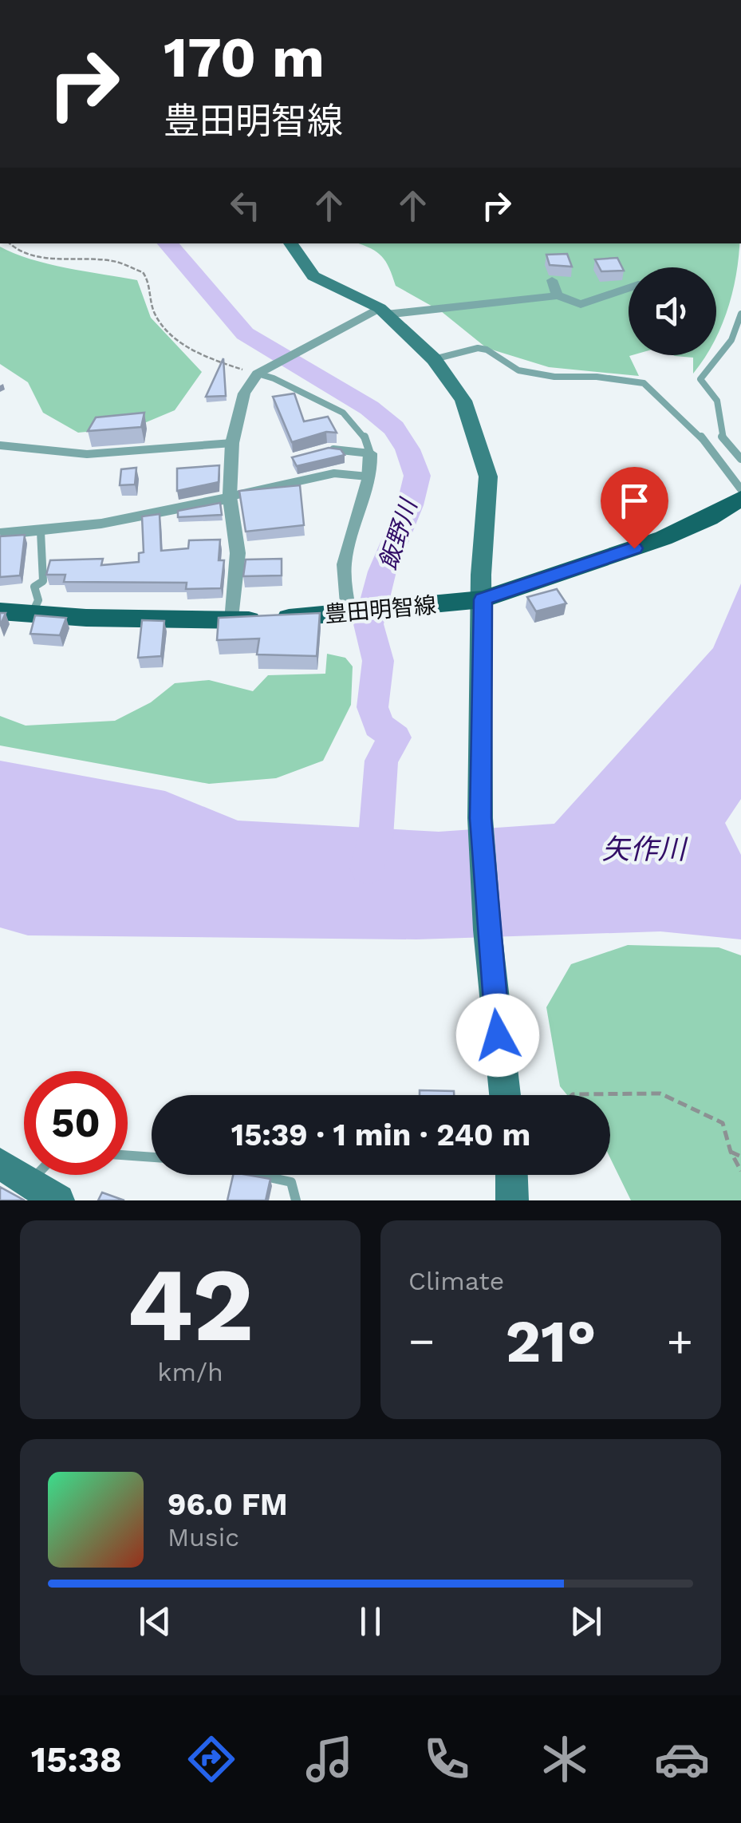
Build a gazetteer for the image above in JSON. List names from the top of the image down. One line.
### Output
{"streets":{"main road":["豊田明智線"]},"water":["飯野川","矢作川"],"page":{"turn":["170 m","豊田明智線"],"limit":"50","trip":"15:39 · 1 min · 240 m","tile":[["42","km/h"],"Climate"],"heat":["−","21°","+"],"song":["96.0 FM","Music"],"tabs":"15:38"}}
